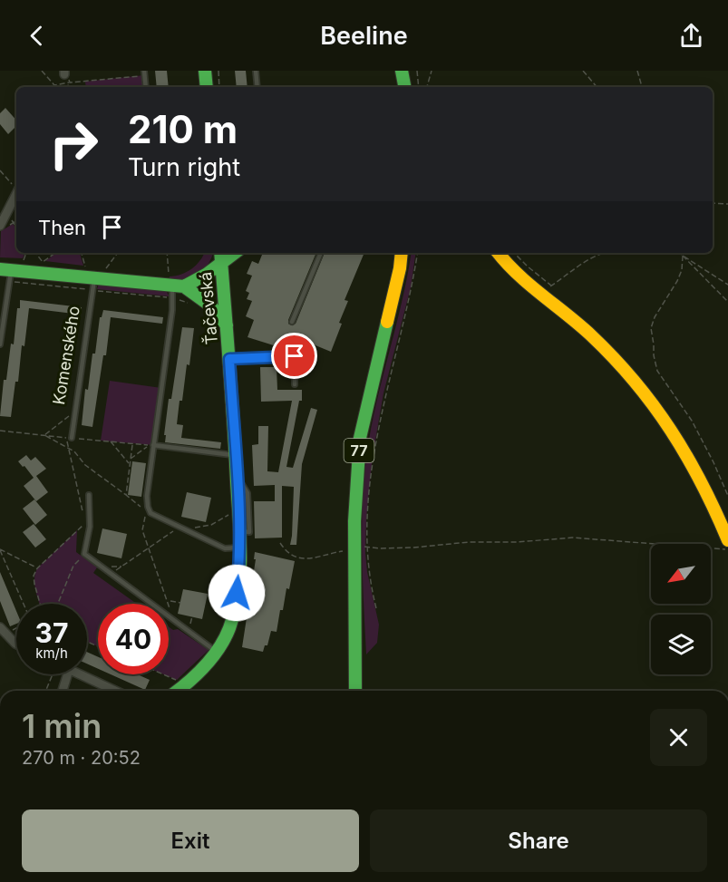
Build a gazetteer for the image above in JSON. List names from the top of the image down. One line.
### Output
{"streets":{"street":["Ťačevská","77"],"lane":["Komenského"]},"north":"bottom left","page":{"header":"Beeline","turn":["210 m","Turn right"],"then":"Then","speed":"37 km/h","limit":"40","heading":["1 min","270 m · 20:52"],"buttons":["Exit","Share"]}}
